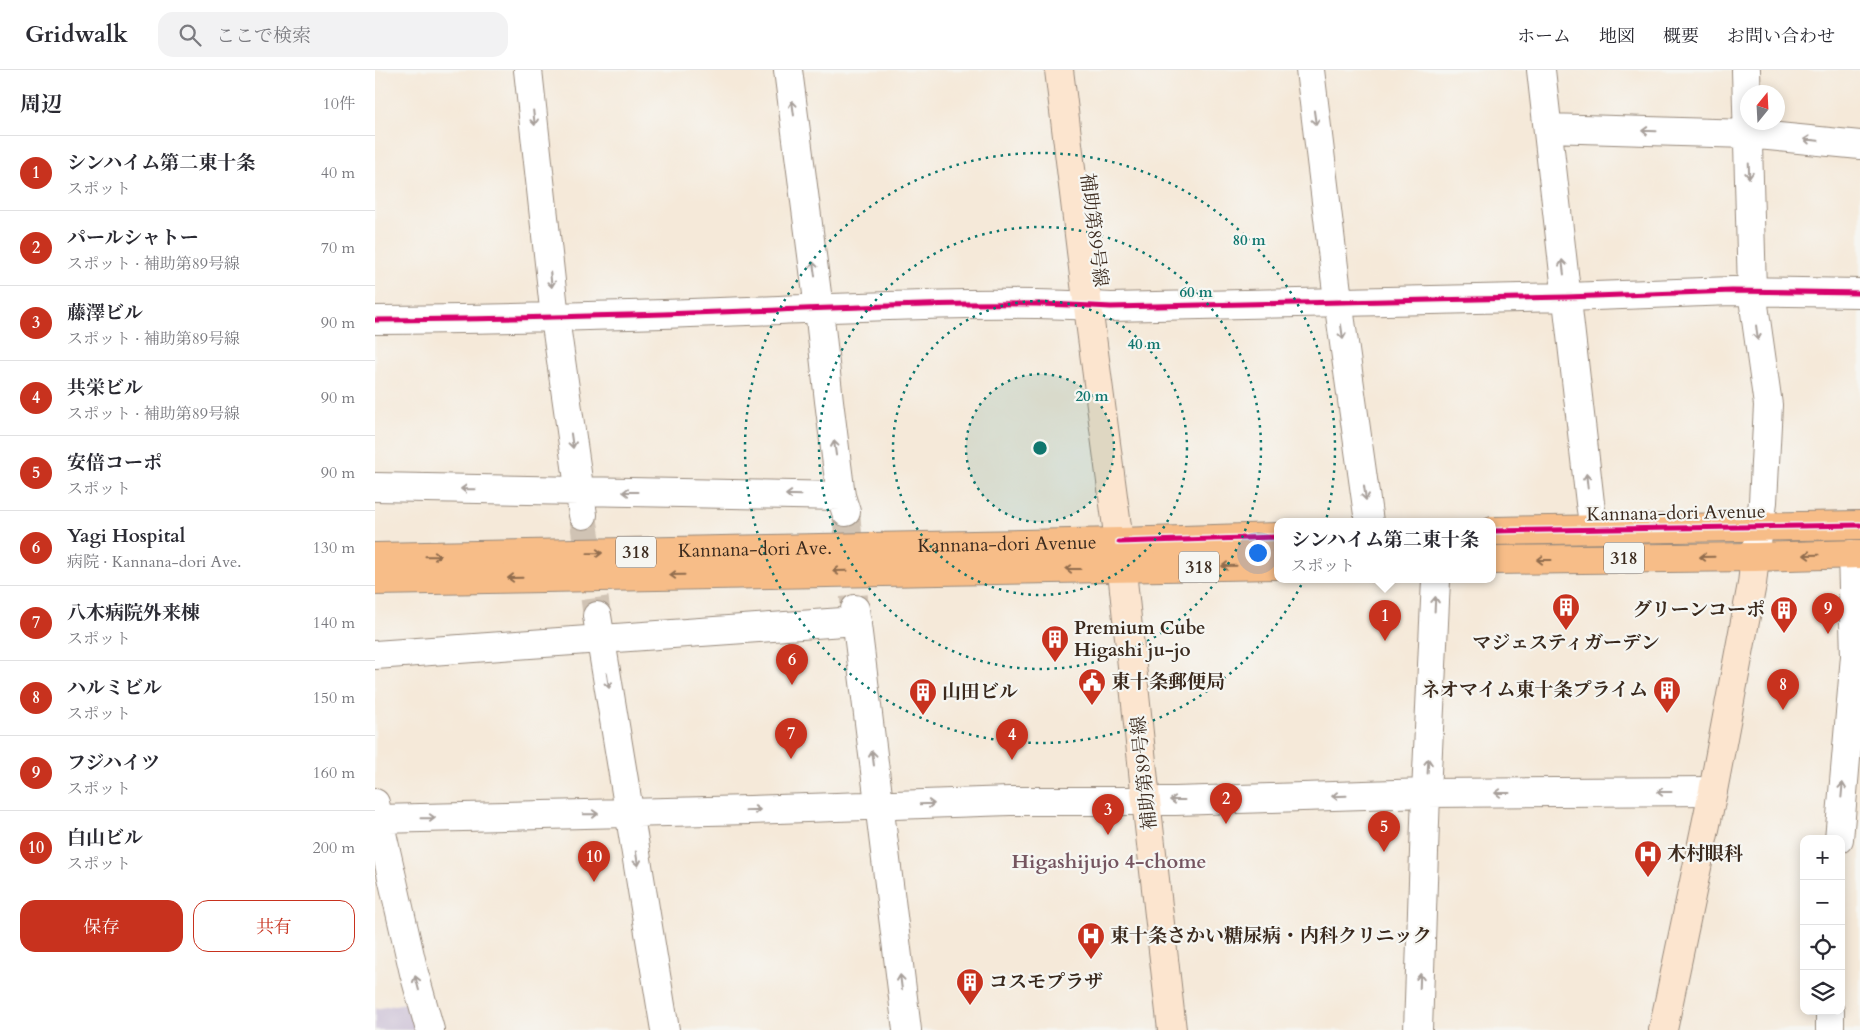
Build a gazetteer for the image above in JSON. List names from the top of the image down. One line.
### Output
{"streets":{"main road":["Kannana-dori Avenue","318"],"street":["補助第89号線"]},"crossings":[["補助第89号線","Kannana-dori Avenue"]],"districts":["Higashijujo 4-chome"],"places":{"building":["マジェスティガーデン","グリーンコーポ","Premium Cube Higashi ju-jo","ネオマイム東十条プライム","山田ビル","コスモプラザ"],"public building":["東十条郵便局"],"hospital":["木村眼科","東十条さかい糖尿病・内科クリニック"]},"north":"top","page":{"header":"Gridwalk","search":"ここで検索","nav":["ホーム","地図","概要","お問い合わせ"],"heading":["周辺","10件"],"list":[{"mark":"1","name":"シンハイム第二東十条","note":"スポット","value":"40 m"},{"mark":"2","name":"パールシャトー","note":"スポット · 補助第89号線","value":"70 m"},{"mark":"3","name":"藤澤ビル","note":"スポット · 補助第89号線","value":"90 m"},{"mark":"4","name":"共栄ビル","note":"スポット · 補助第89号線","value":"90 m"},{"mark":"5","name":"安倍コーポ","note":"スポット","value":"90 m"},{"mark":"6","name":"Yagi Hospital","note":"病院 · Kannana-dori Ave.","value":"130 m"},{"mark":"7","name":"八木病院外来棟","note":"スポット","value":"140 m"},{"mark":"8","name":"ハルミビル","note":"スポット","value":"150 m"},{"mark":"9","name":"フジハイツ","note":"スポット","value":"160 m"},{"mark":"10","name":"白山ビル","note":"スポット","value":"200 m"}],"popup":["シンハイム第二東十条","スポット"],"pins":["9","1","6","8","7","4","2","3","5","10"],"map_buttons":["+","−"],"buttons":["保存","共有"]},"rings":["80 m","60 m","40 m","20 m"]}
